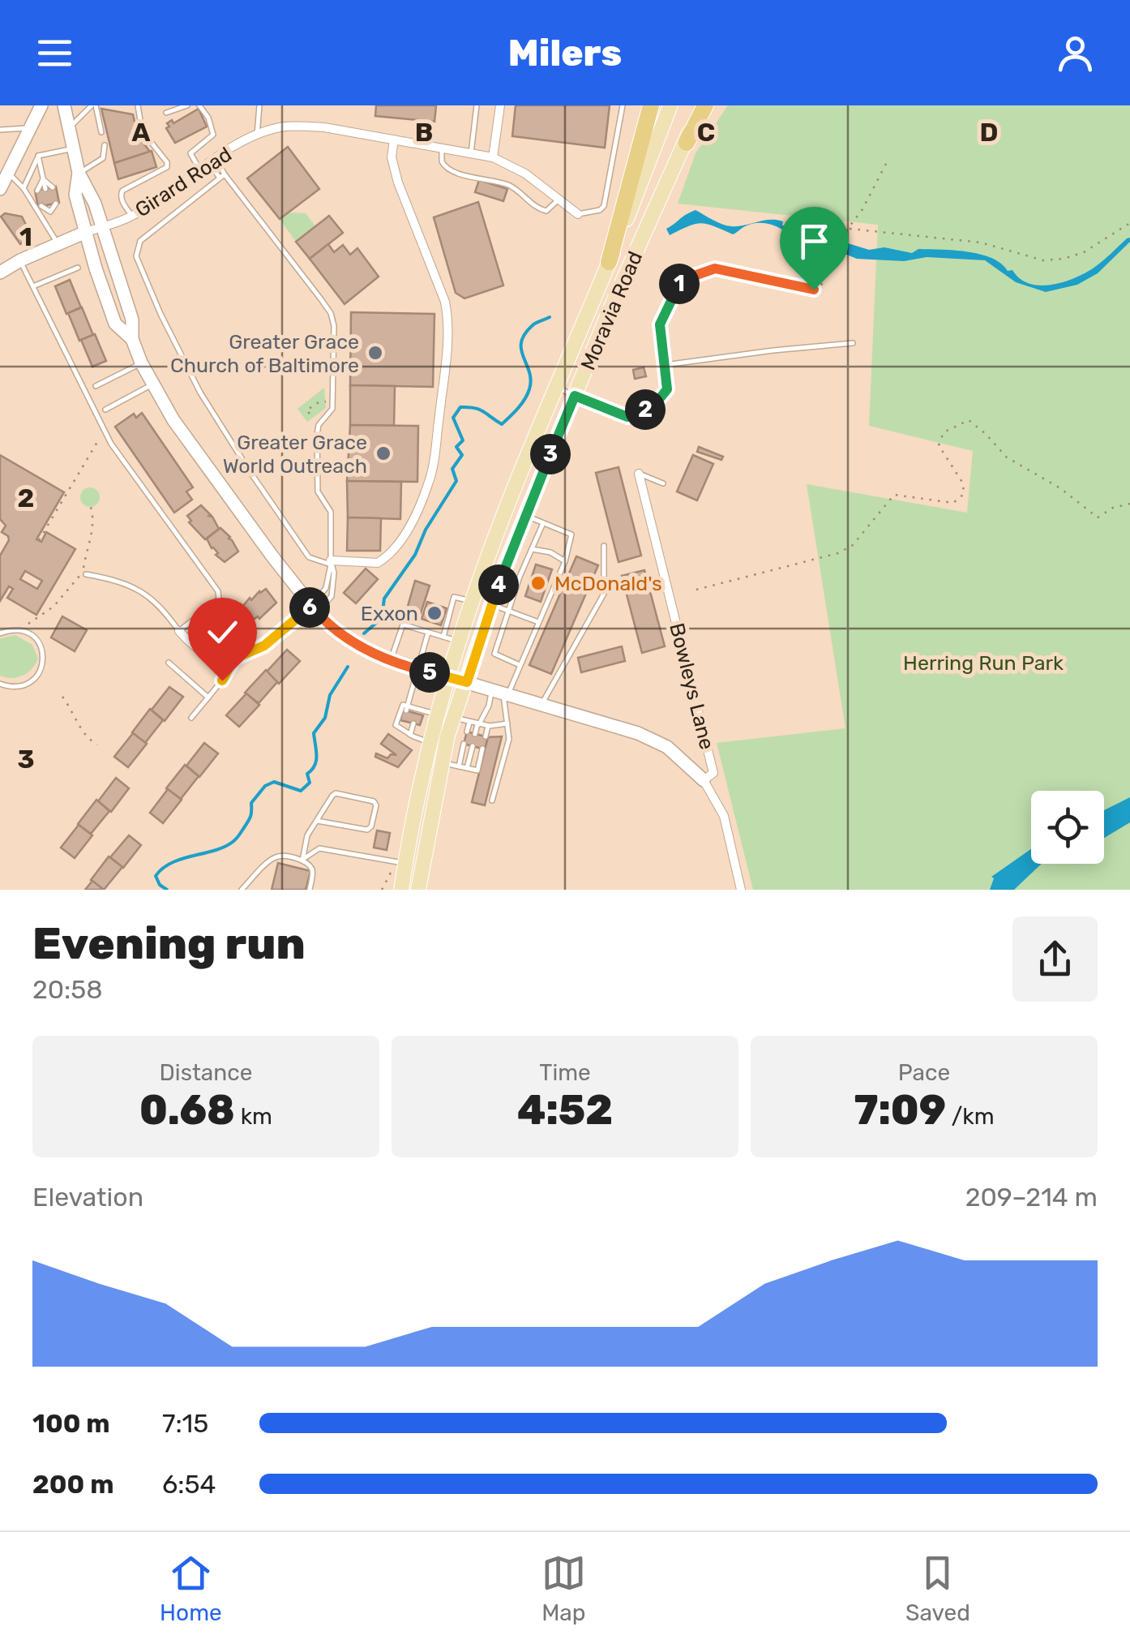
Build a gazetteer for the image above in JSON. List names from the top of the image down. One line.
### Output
{"streets":{"main road":["Moravia Road"],"street":["Girard Road","Bowleys Lane"]},"parks":["Herring Run Park"],"places":["Greater Grace Church of Baltimore","Greater Grace World Outreach","McDonald's","Exxon"],"page":{"header":"Milers","pins":["1","2","3","4","6","5"],"heading":["Evening run","20:58"],"stats":[["Distance","0.68 km"],["Time","4:52"],["Pace","7:09 /km"]],"chart":["Elevation","209–214 m"],"list":[{"name":"100 m","note":"7:15"},{"name":"200 m","note":"6:54"}],"tabs":["Home","Map","Saved"]},"grid":{"columns":["A","B","C","D"],"rows":["1","2","3"]}}
